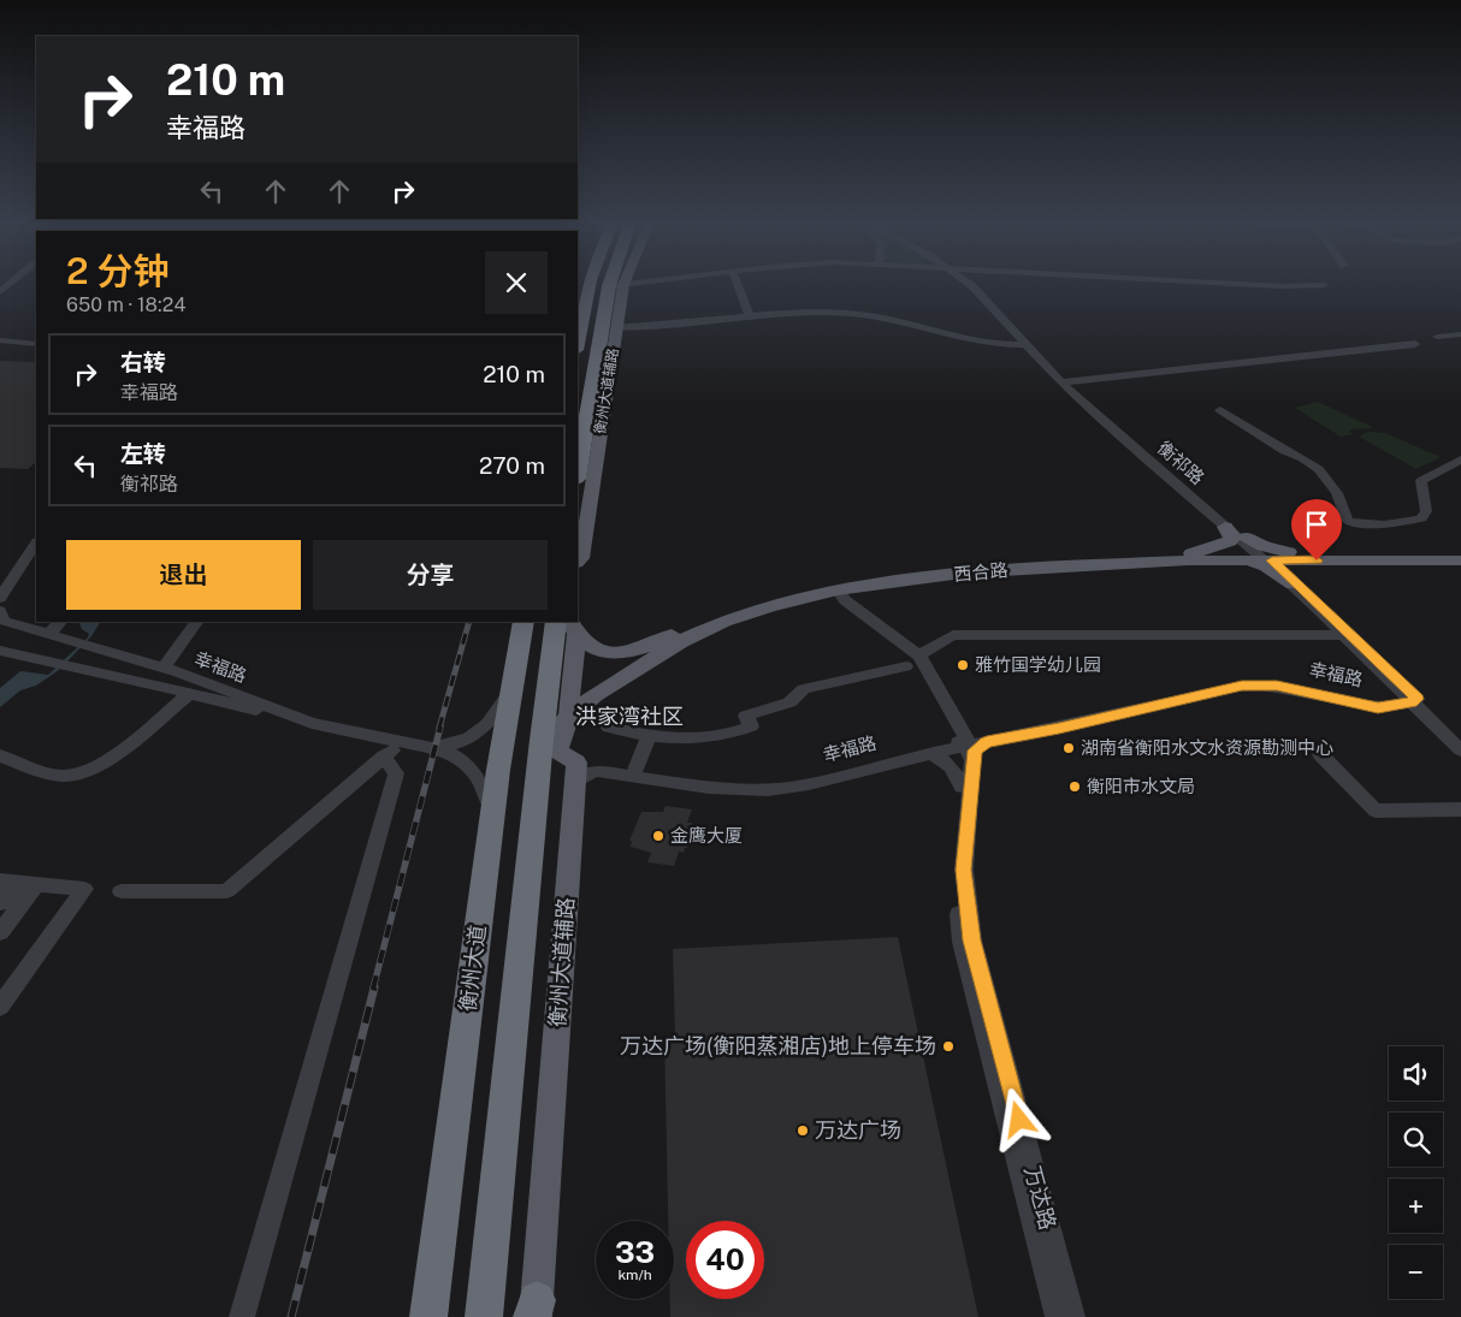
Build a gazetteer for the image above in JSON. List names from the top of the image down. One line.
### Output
{"streets":{"highway":["衡州大道"],"main road":["衡州大道辅路","西合路"],"street":["衡祁路","幸福路","万达路"]},"crossings":[["衡州大道辅路","西合路"],["衡州大道辅路","幸福路"],["衡祁路","西合路"],["衡祁路","幸福路"],["幸福路","万达路"]],"districts":["洪家湾社区"],"places":["雅竹国学幼儿园","湖南省衡阳水文水资源勘测中心","衡阳市水文局","金鹰大厦","万达广场(衡阳蒸湘店)地上停车场","万达广场"],"page":{"turn":["210 m","幸福路"],"heading":["2 分钟","650 m · 18:24"],"list":[{"name":"右转","note":"幸福路","value":"210 m"},{"name":"左转","note":"衡祁路","value":"270 m"}],"buttons":["退出","分享"],"map_buttons":["+","−"],"speed":"33 km/h","limit":"40"}}
